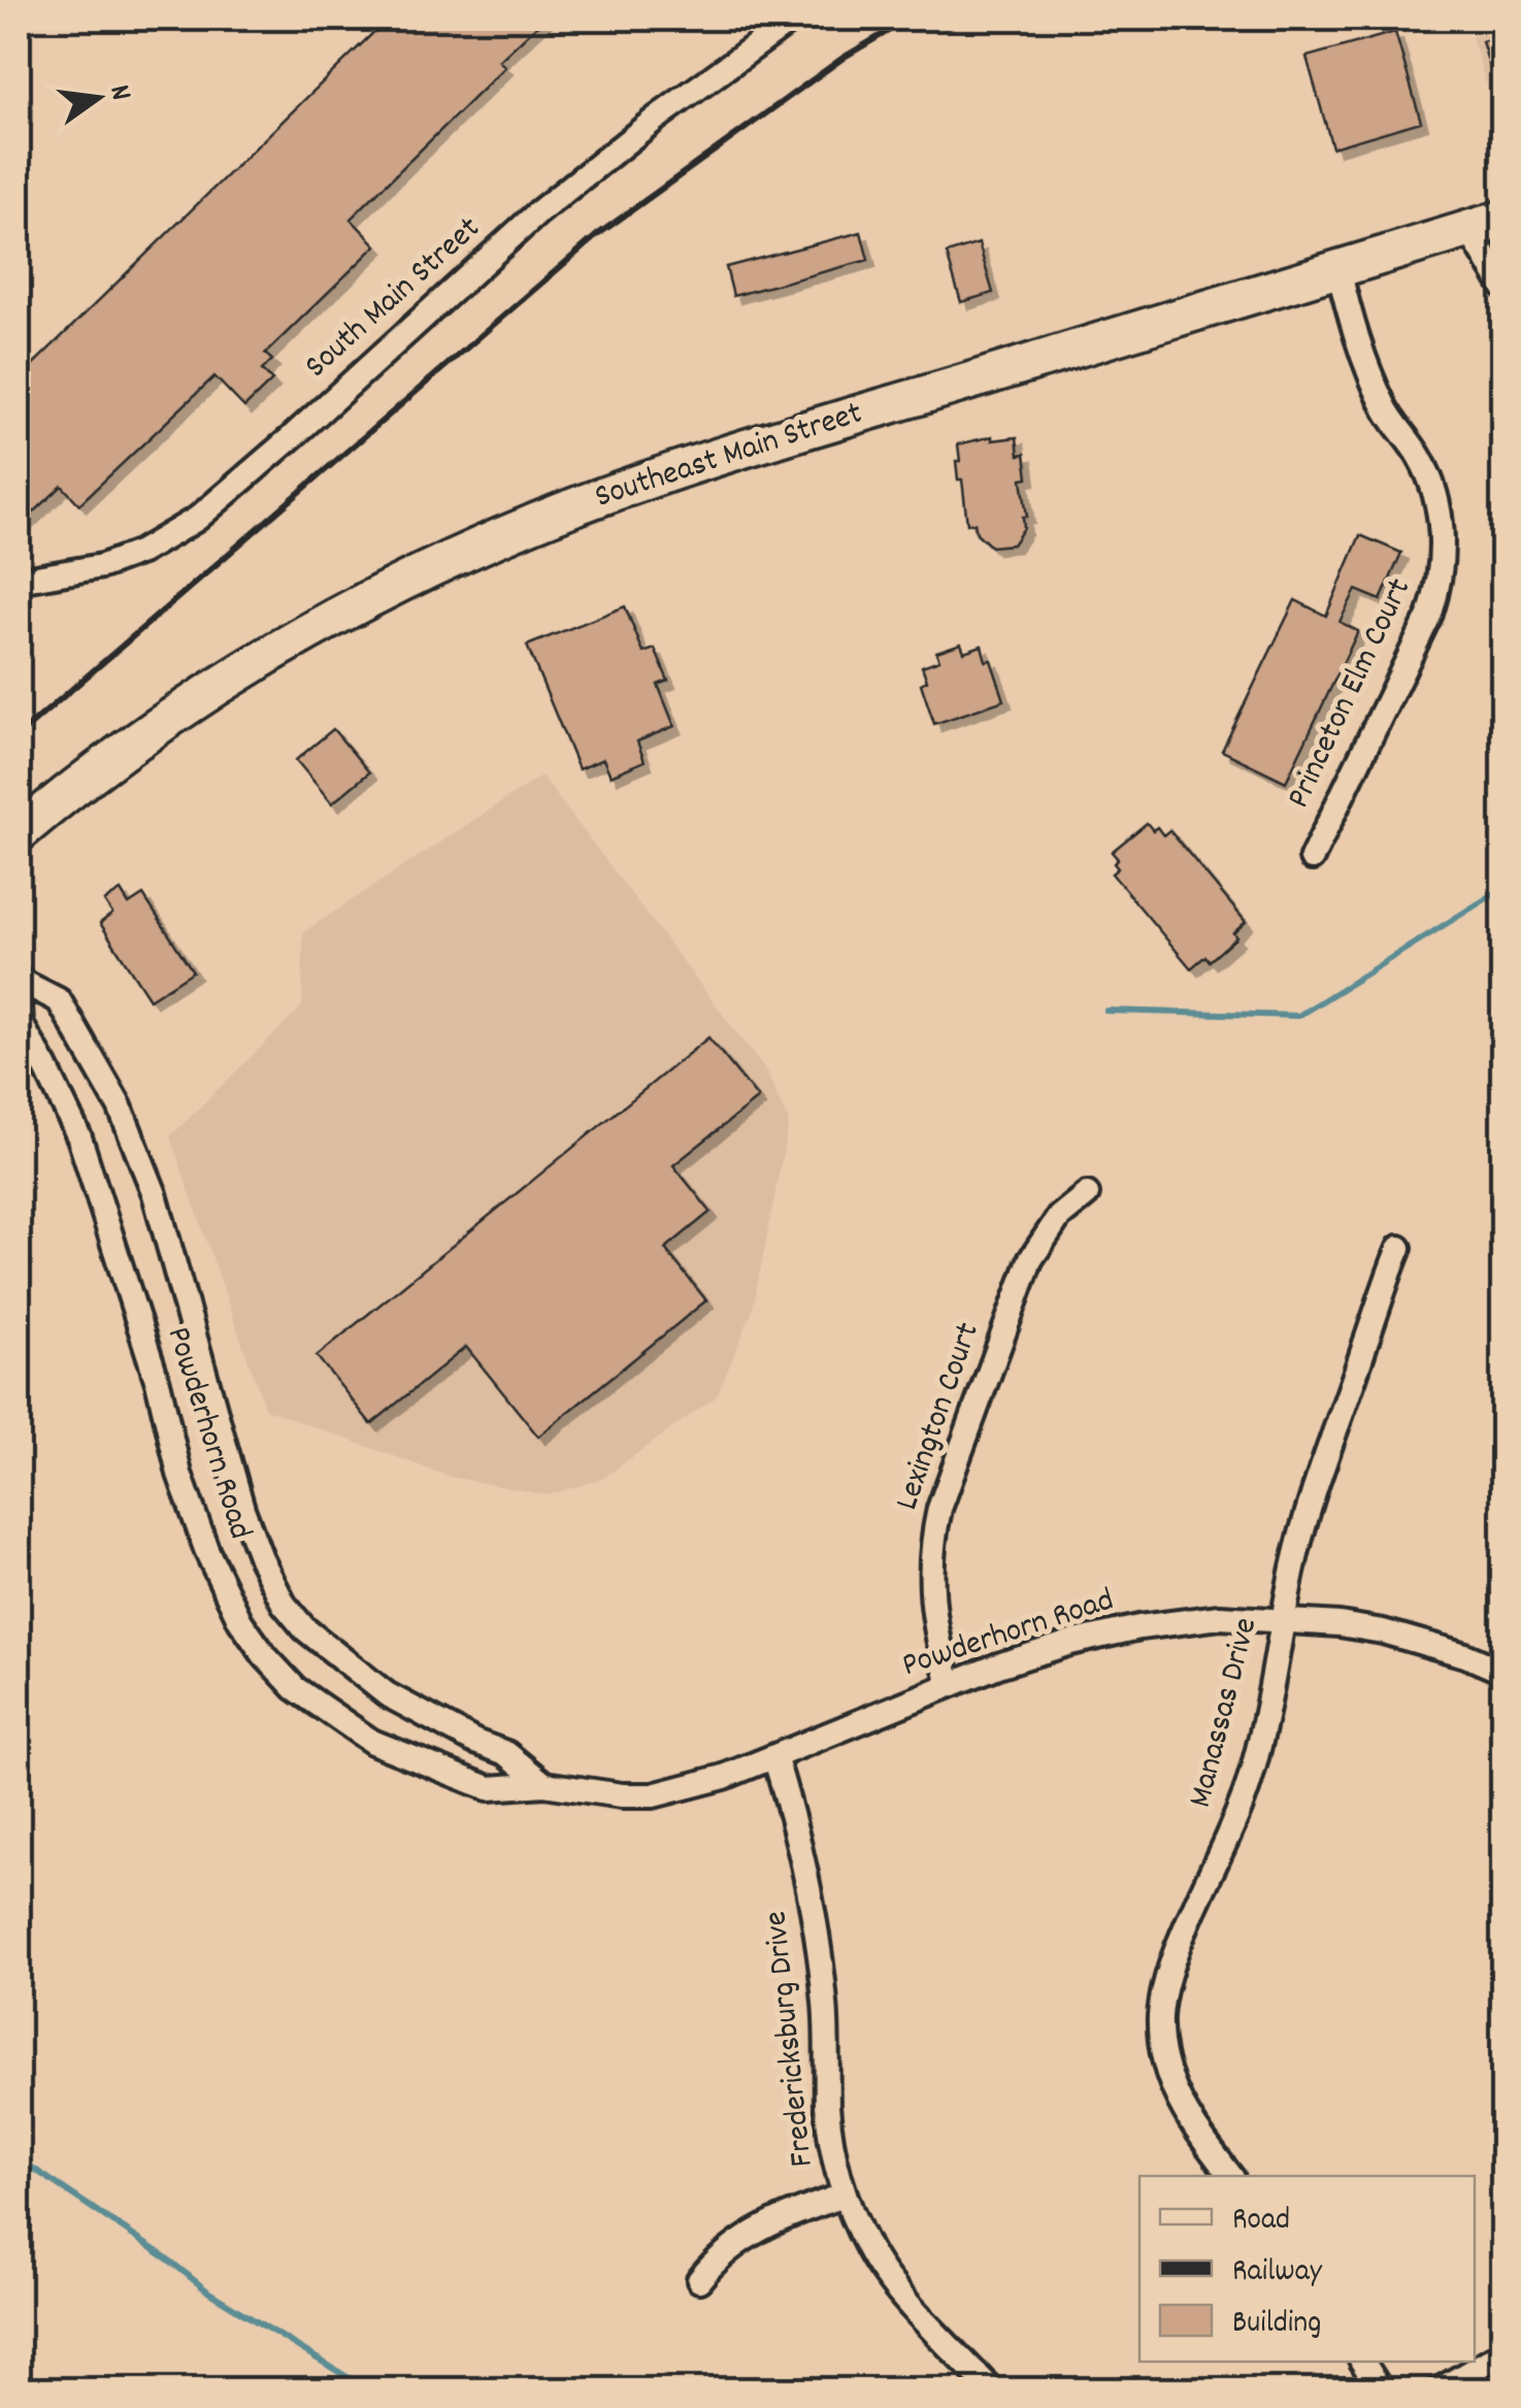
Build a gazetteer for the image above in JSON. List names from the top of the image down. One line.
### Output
{"streets":{"main road":["Southeast Main Street"],"street":["South Main Street","Princeton Elm Court","Lexington Court","Powderhorn Road","Manassas Drive","Fredericksburg Drive"]},"crossings":[["Southeast Main Street","Princeton Elm Court"],["Lexington Court","Powderhorn Road"],["Powderhorn Road","Manassas Drive"],["Powderhorn Road","Fredericksburg Drive"]],"legend":["Road","Railway","Building"],"north":"right"}
